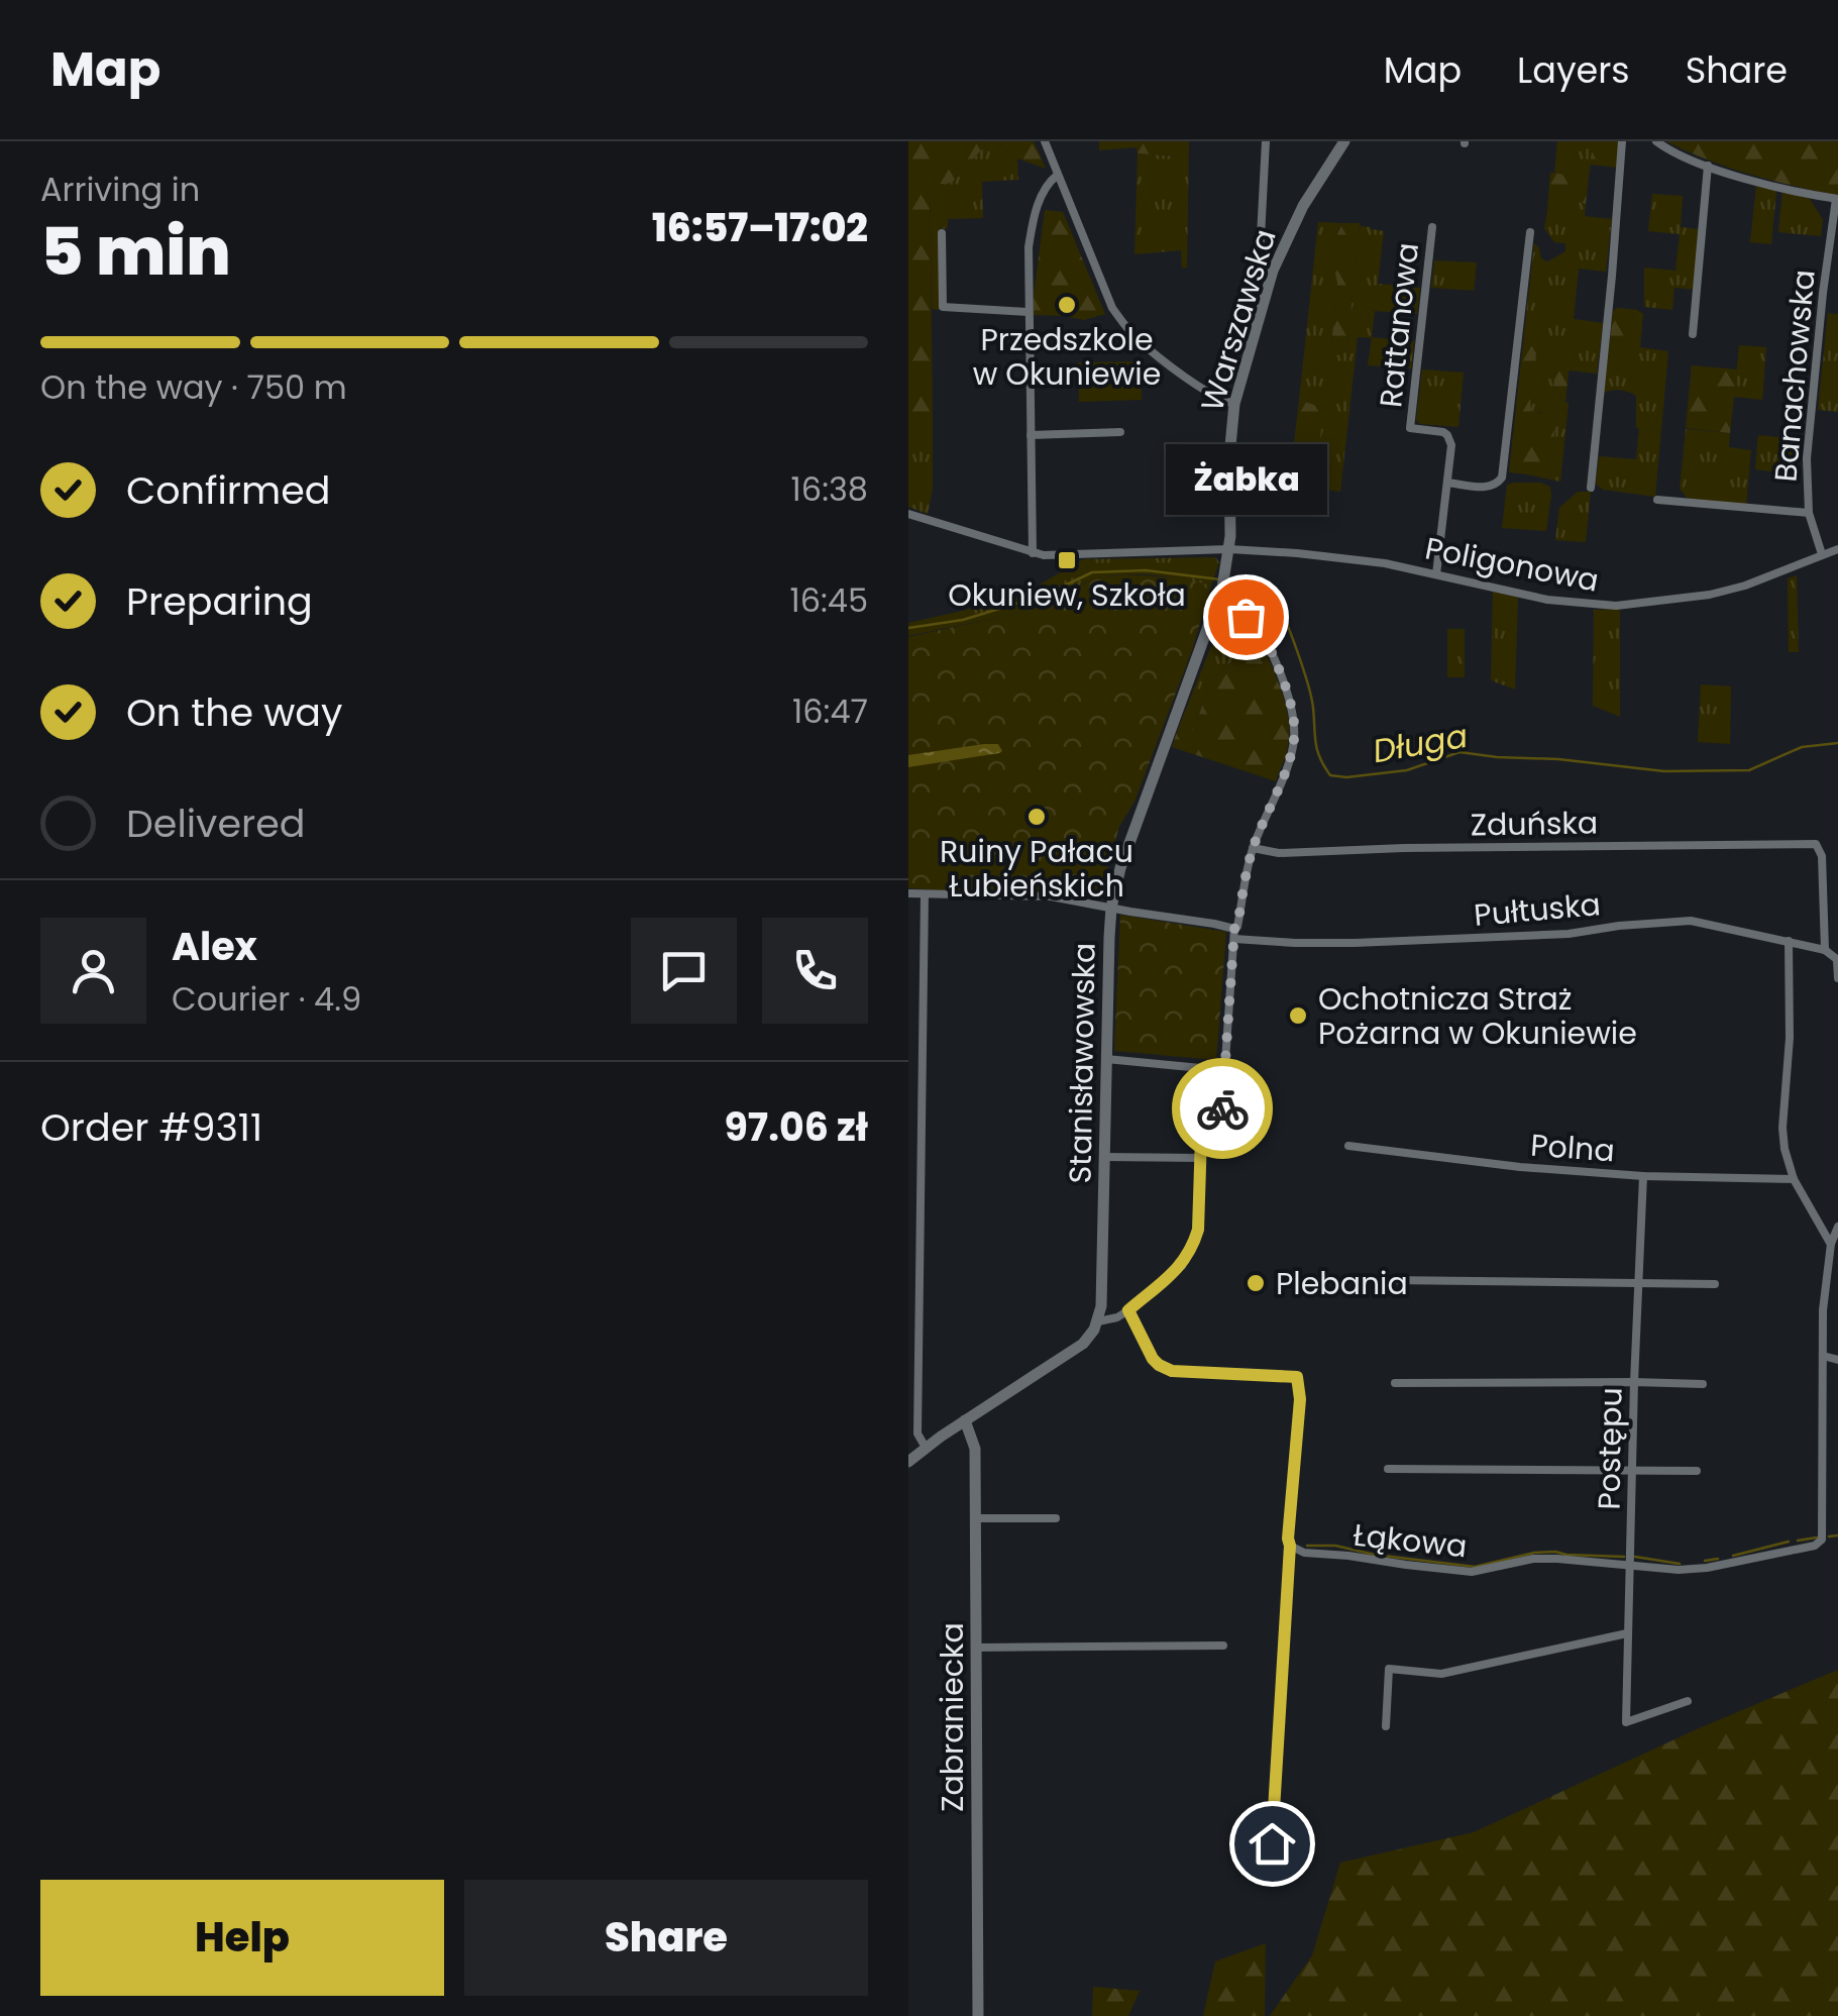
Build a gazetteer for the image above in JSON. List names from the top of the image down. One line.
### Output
{"streets":{"main road":["Warszawska","Stanisławowska","Zabraniecka"],"street":["Rattanowa","Banachowska","Poligonowa","Zduńska","Pułtuska","Polna","Postępu","Łąkowa"]},"crossings":[["Warszawska","Poligonowa"],["Warszawska","Stanisławowska"],["Rattanowa","Poligonowa"],["Banachowska","Poligonowa"],["Zduńska","Pułtuska"],["Pułtuska","Stanisławowska"],["Polna","Postępu"],["Postępu","Łąkowa"]],"water":["Długa"],"places":{"other":["Przedszkole w Okuniewie","Żabka","Ruiny Pałacu Łubieńskich","Ochotnicza Straż Pożarna w Okuniewie","Plebania"],"transit":["Okuniew, Szkoła"]},"page":{"header":"Map","nav":["Map","Layers","Share"],"heading":["5 min","Arriving in","16:57–17:02"],"panel":["Alex","Courier · 4.9","Order #9311","97.06 zł"],"bar":"On the way · 750 m","list":[["Confirmed","16:38"],["Preparing","16:45"],["On the way","16:47"],"Delivered"],"bubble":"Żabka","buttons":["Help","Share"]}}
